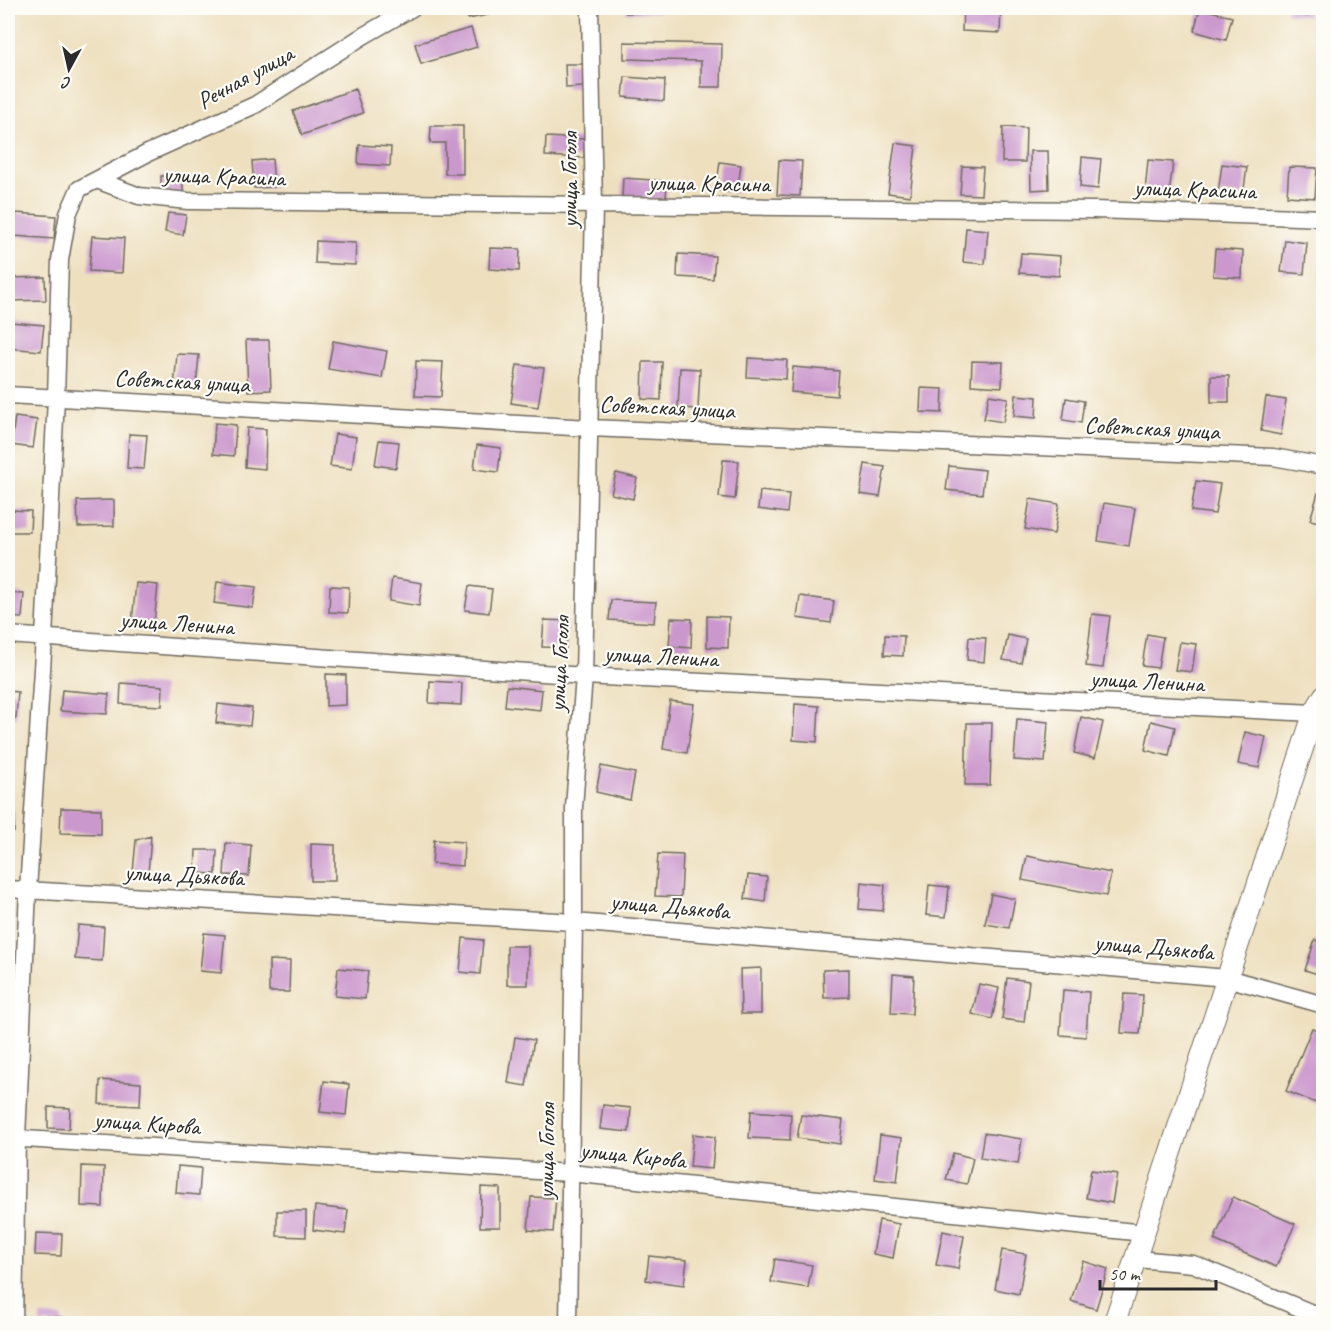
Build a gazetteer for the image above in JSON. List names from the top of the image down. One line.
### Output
{"streets":{"street":["Речная улица","улица Красина","улица Гоголя","Советская улица","улица Ленина","улица Дьякова","улица Кирова"]},"crossings":[["Речная улица","улица Красина"],["Речная улица","Советская улица"],["Речная улица","улица Ленина"],["Речная улица","улица Дьякова"],["Речная улица","улица Кирова"],["улица Красина","улица Гоголя"],["улица Гоголя","Советская улица"],["улица Гоголя","улица Ленина"],["улица Гоголя","улица Дьякова"],["улица Гоголя","улица Кирова"]],"scale_bar":"50 m","north":"bottom"}
